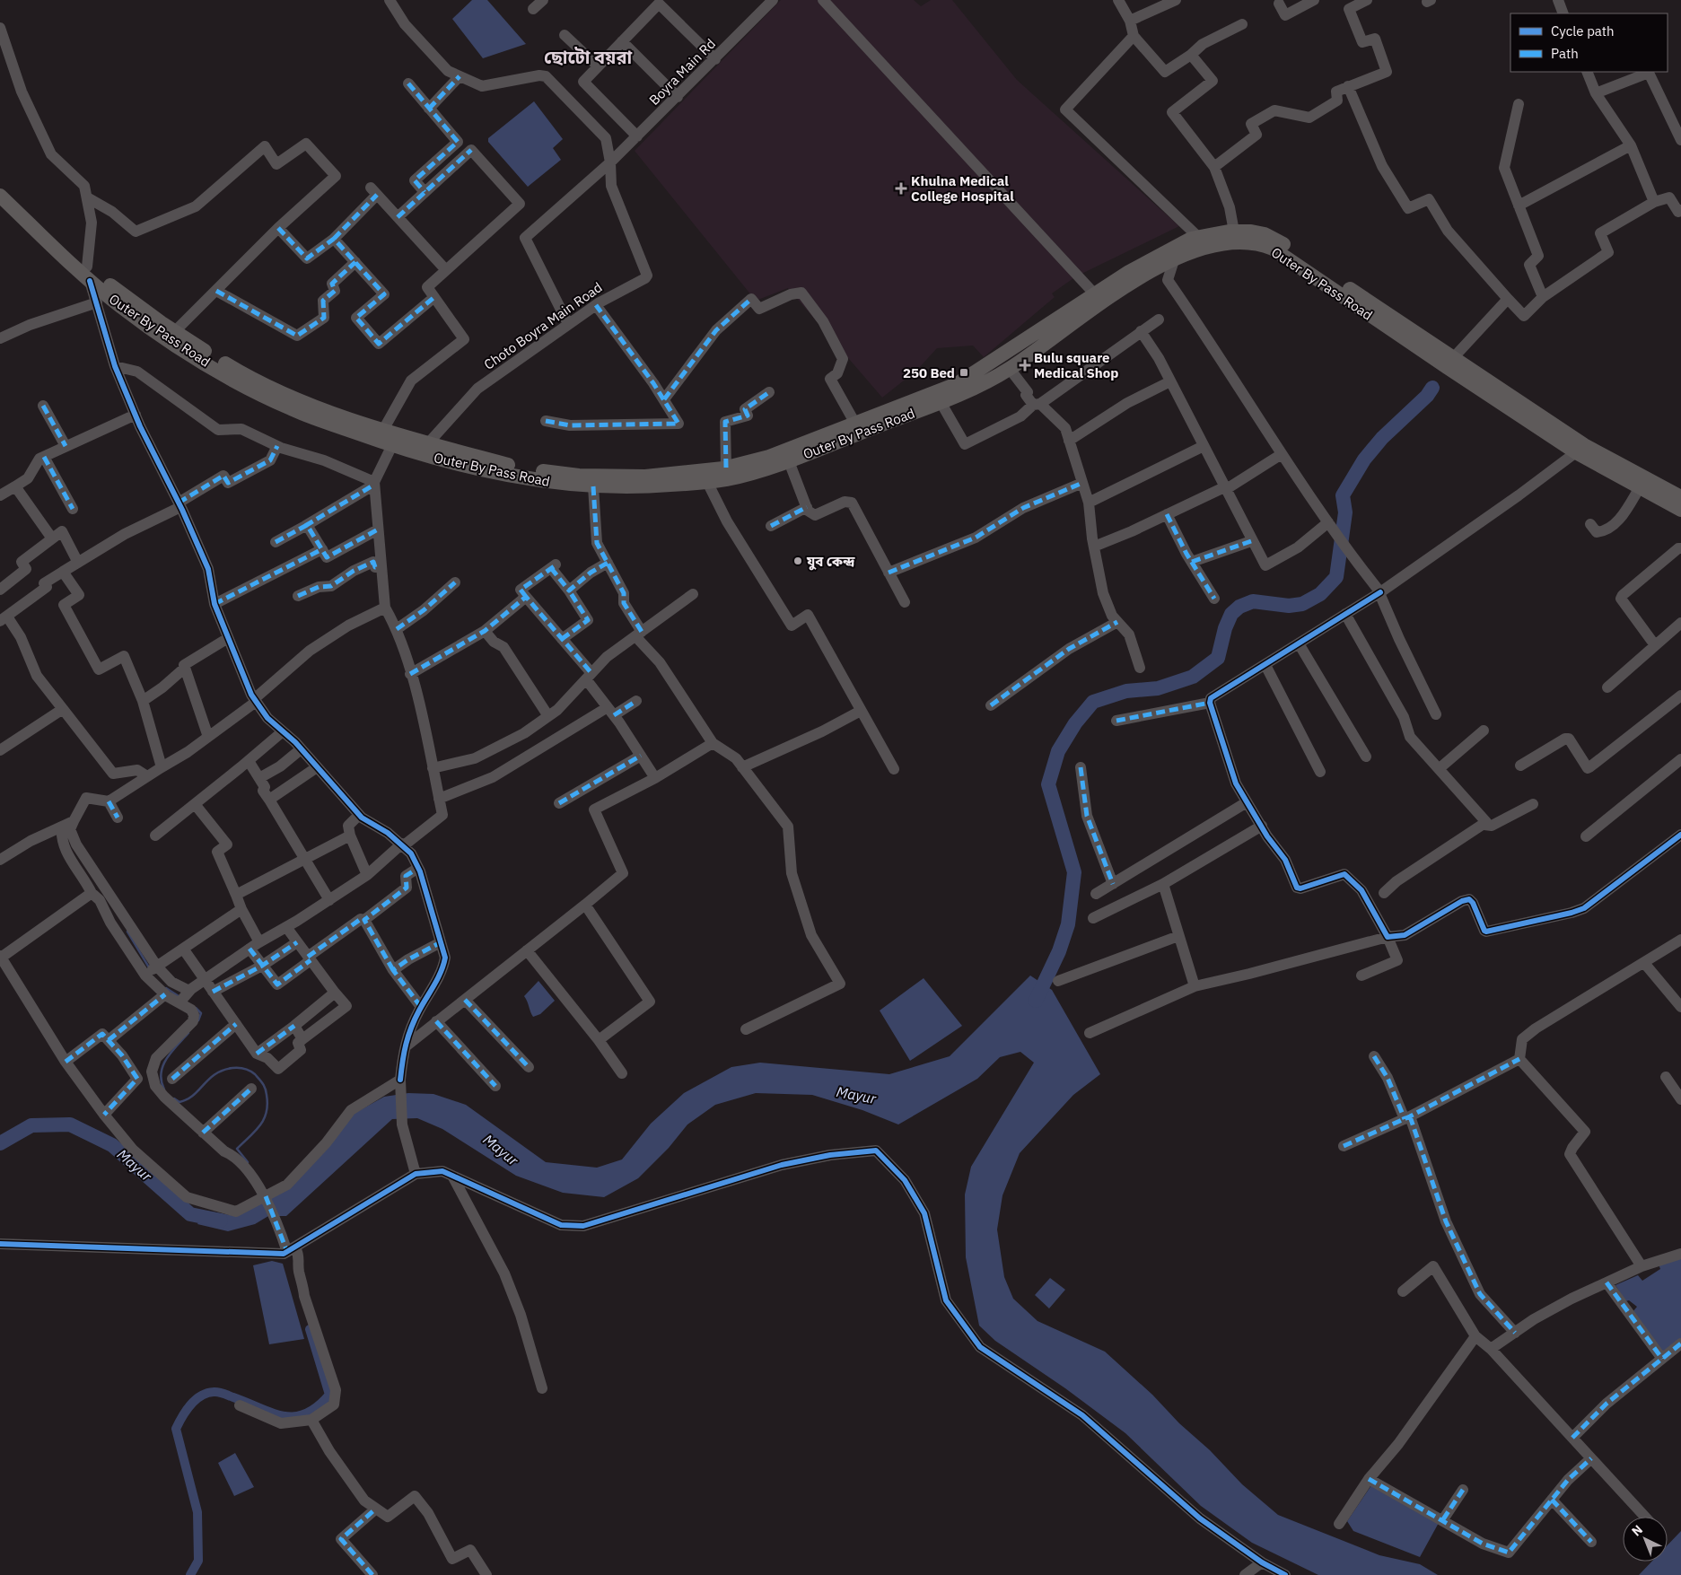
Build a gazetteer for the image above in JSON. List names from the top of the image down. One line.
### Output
{"streets":{"main road":["Outer By Pass Road"],"street":["Boyra Main Rd","Choto Boyra Main Road"]},"crossings":[["Boyra Main Rd","Choto Boyra Main Road"],["Outer By Pass Road","Choto Boyra Main Road"]],"districts":["ছোটো বয়রা"],"water":["Mayur"],"places":{"health":["Khulna Medical College Hospital","Bulu square Medical Shop"],"transit":["250 Bed"],"other":["যুব কেন্দ্র"]},"legend":["Cycle path","Path"],"north":"top left"}
